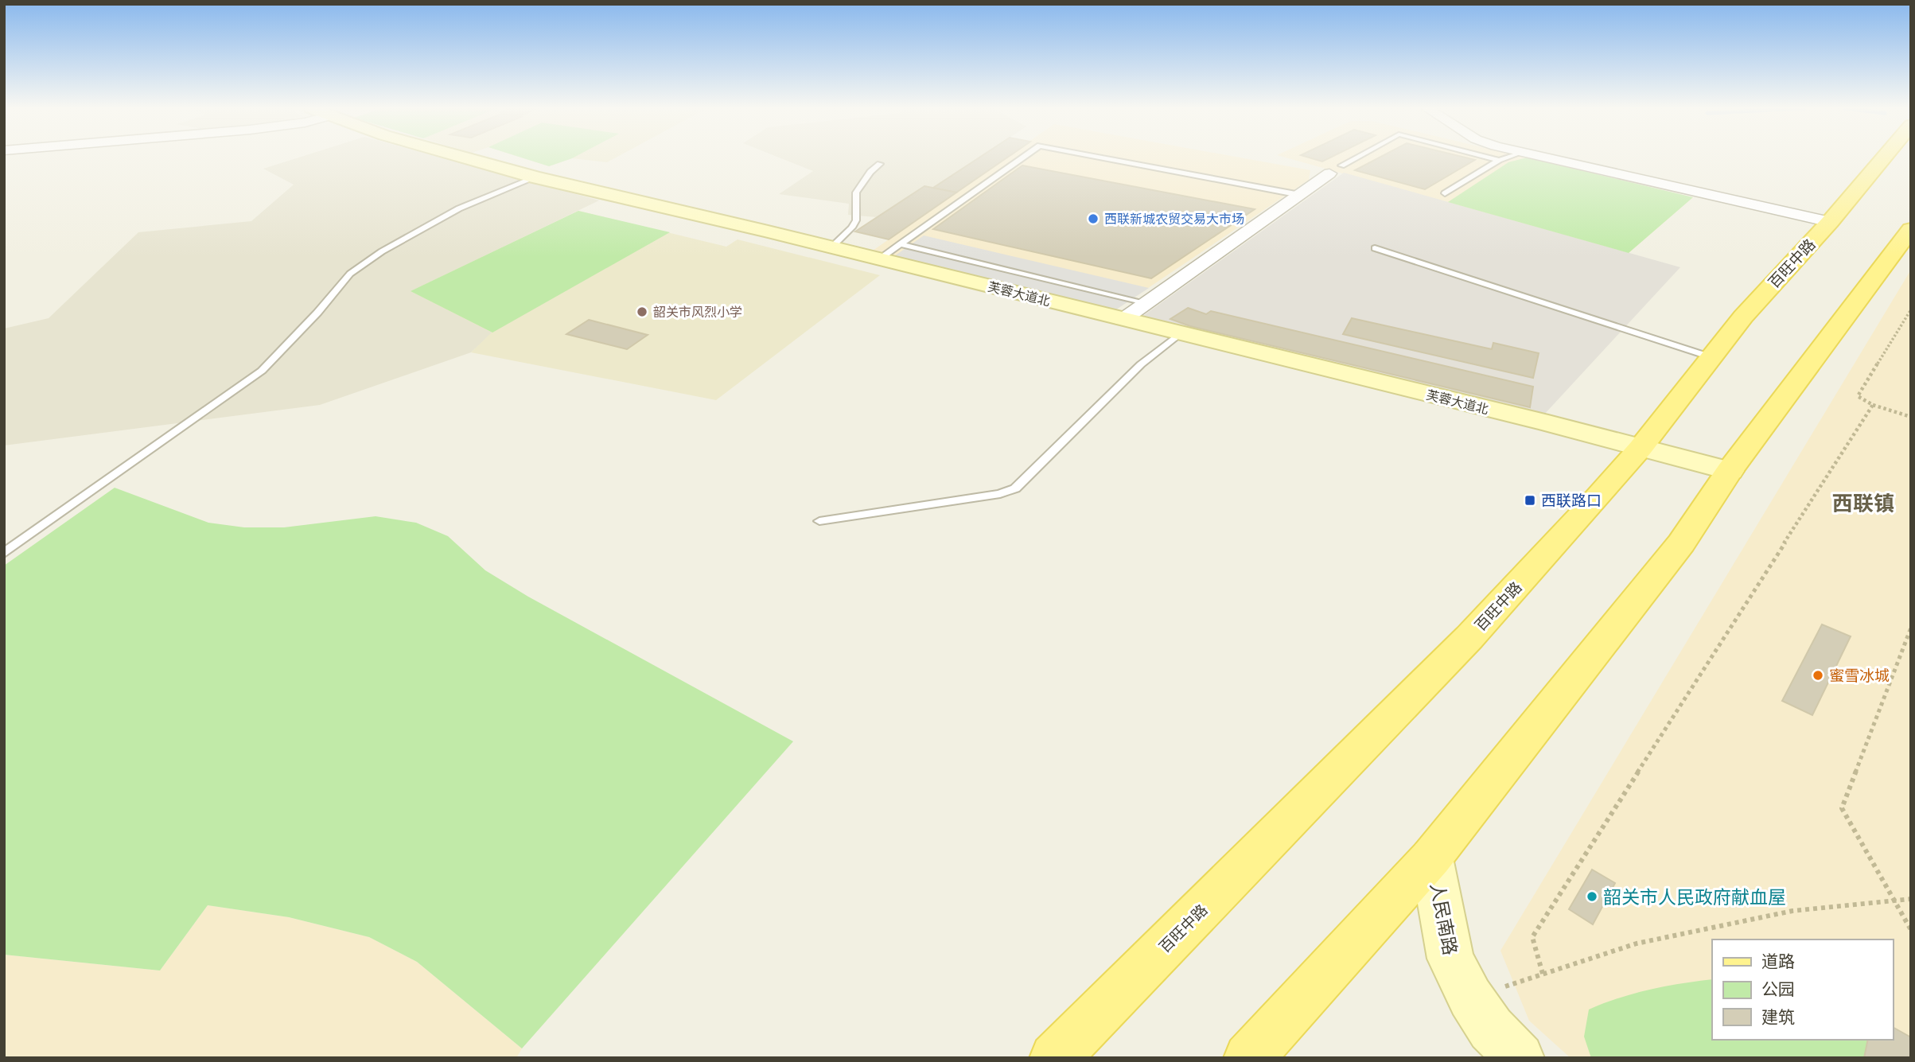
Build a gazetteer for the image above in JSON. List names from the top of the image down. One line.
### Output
{"streets":{"main road":["百旺中路","芙蓉大道北","人民南路"]},"crossings":[["百旺中路","芙蓉大道北"]],"districts":["西联镇"],"places":{"other":["西联新城农贸交易大市场","韶关市风烈小学","蜜雪冰城","韶关市人民政府献血屋"],"transit":["西联路口"]},"legend":["道路","公园","建筑"]}
